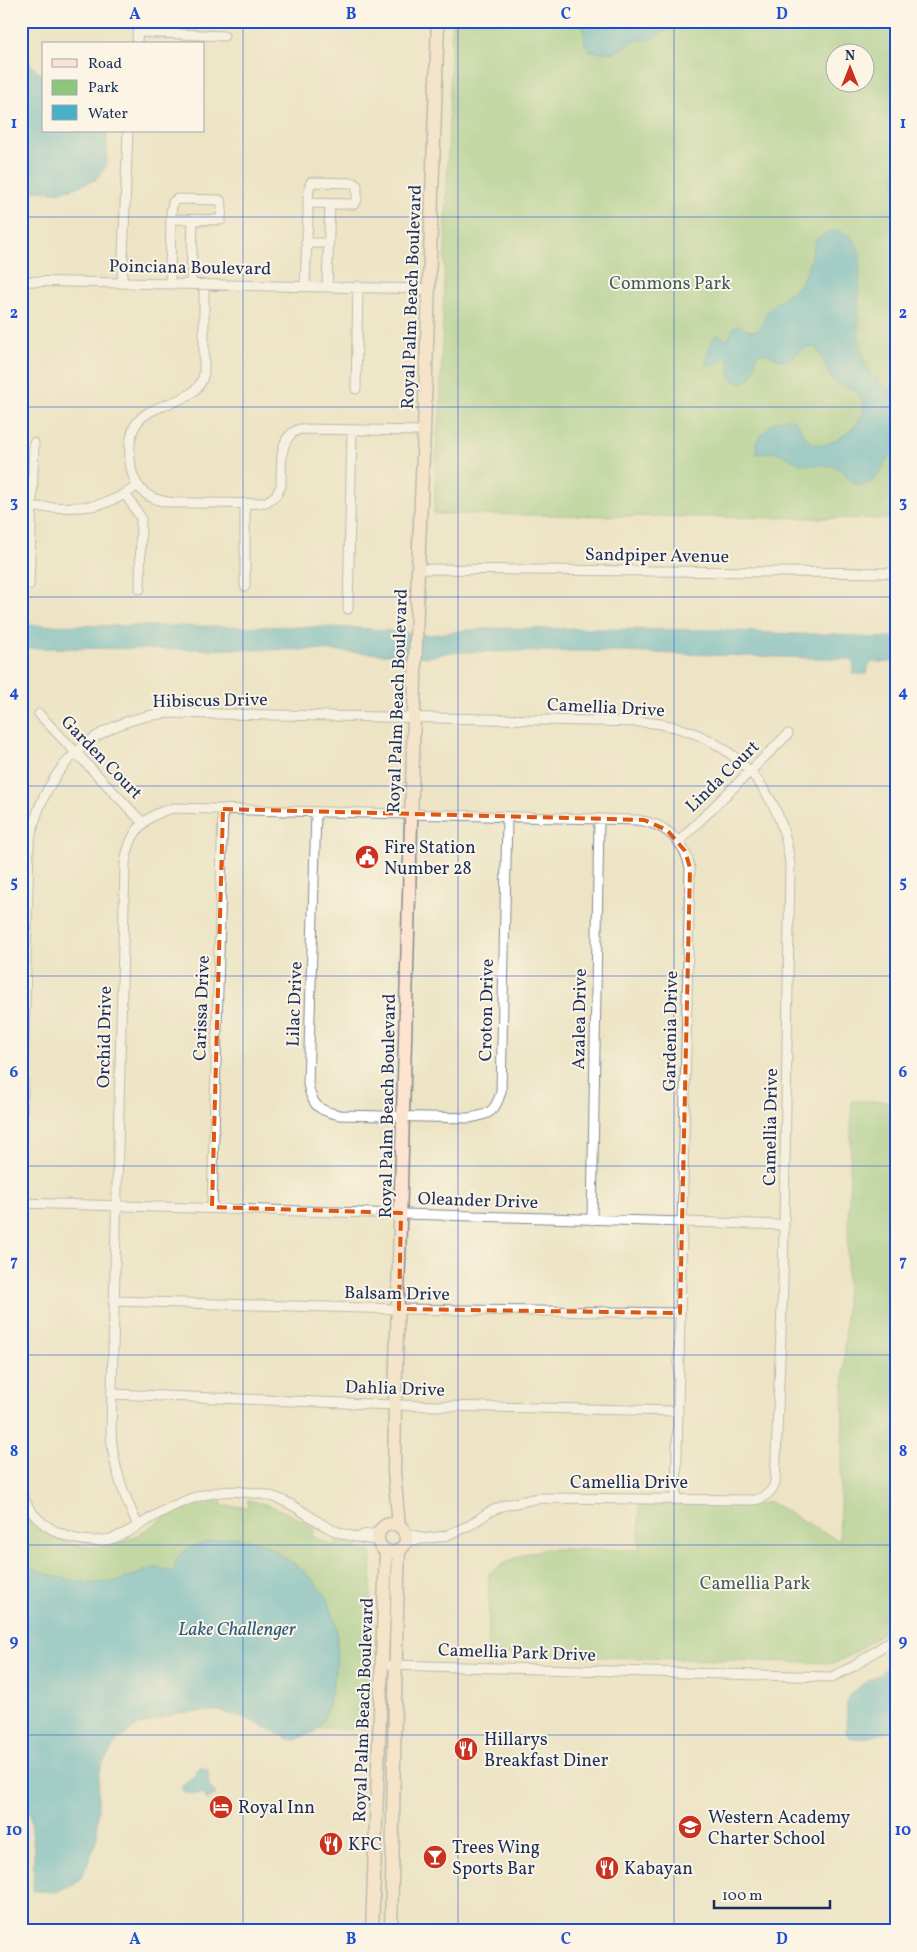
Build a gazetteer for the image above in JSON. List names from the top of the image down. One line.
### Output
{"streets":{"street":["Poinciana Boulevard","Royal Palm Beach Boulevard","Sandpiper Avenue","Hibiscus Drive","Camellia Drive","Garden Court","Linda Court","Lilac Drive","Carissa Drive","Croton Drive","Azalea Drive","Gardenia Drive","Orchid Drive","Oleander Drive","Balsam Drive","Dahlia Drive","Camellia Park Drive"]},"crossings":[["Poinciana Boulevard","Royal Palm Beach Boulevard"],["Royal Palm Beach Boulevard","Sandpiper Avenue"],["Royal Palm Beach Boulevard","Hibiscus Drive"],["Royal Palm Beach Boulevard","Camellia Drive"],["Royal Palm Beach Boulevard","Lilac Drive"],["Royal Palm Beach Boulevard","Croton Drive"],["Royal Palm Beach Boulevard","Orchid Drive"],["Royal Palm Beach Boulevard","Oleander Drive"],["Royal Palm Beach Boulevard","Balsam Drive"],["Royal Palm Beach Boulevard","Dahlia Drive"],["Royal Palm Beach Boulevard","Camellia Park Drive"],["Hibiscus Drive","Camellia Drive"],["Hibiscus Drive","Garden Court"],["Camellia Drive","Linda Court"],["Camellia Drive","Gardenia Drive"],["Camellia Drive","Oleander Drive"],["Garden Court","Orchid Drive"],["Linda Court","Gardenia Drive"],["Lilac Drive","Croton Drive"],["Lilac Drive","Orchid Drive"],["Carissa Drive","Orchid Drive"],["Carissa Drive","Oleander Drive"],["Azalea Drive","Oleander Drive"],["Gardenia Drive","Oleander Drive"],["Gardenia Drive","Balsam Drive"],["Gardenia Drive","Dahlia Drive"],["Orchid Drive","Oleander Drive"],["Orchid Drive","Balsam Drive"],["Orchid Drive","Dahlia Drive"]],"water":["Lake Challenger"],"parks":["Commons Park","Camellia Park"],"places":{"public building":["Fire Station Number 28"],"restaurant":["Hillarys Breakfast Diner","KFC","Kabayan"],"hotel":["Royal Inn"],"school or university":["Western Academy Charter School"],"bar":["Trees Wing Sports Bar"]},"legend":["Road","Park","Water"],"scale_bar":"100 m","north":"top","grid":{"columns":["A","B","C","D"],"rows":["1","2","3","4","5","6","7","8","9","10"]}}
